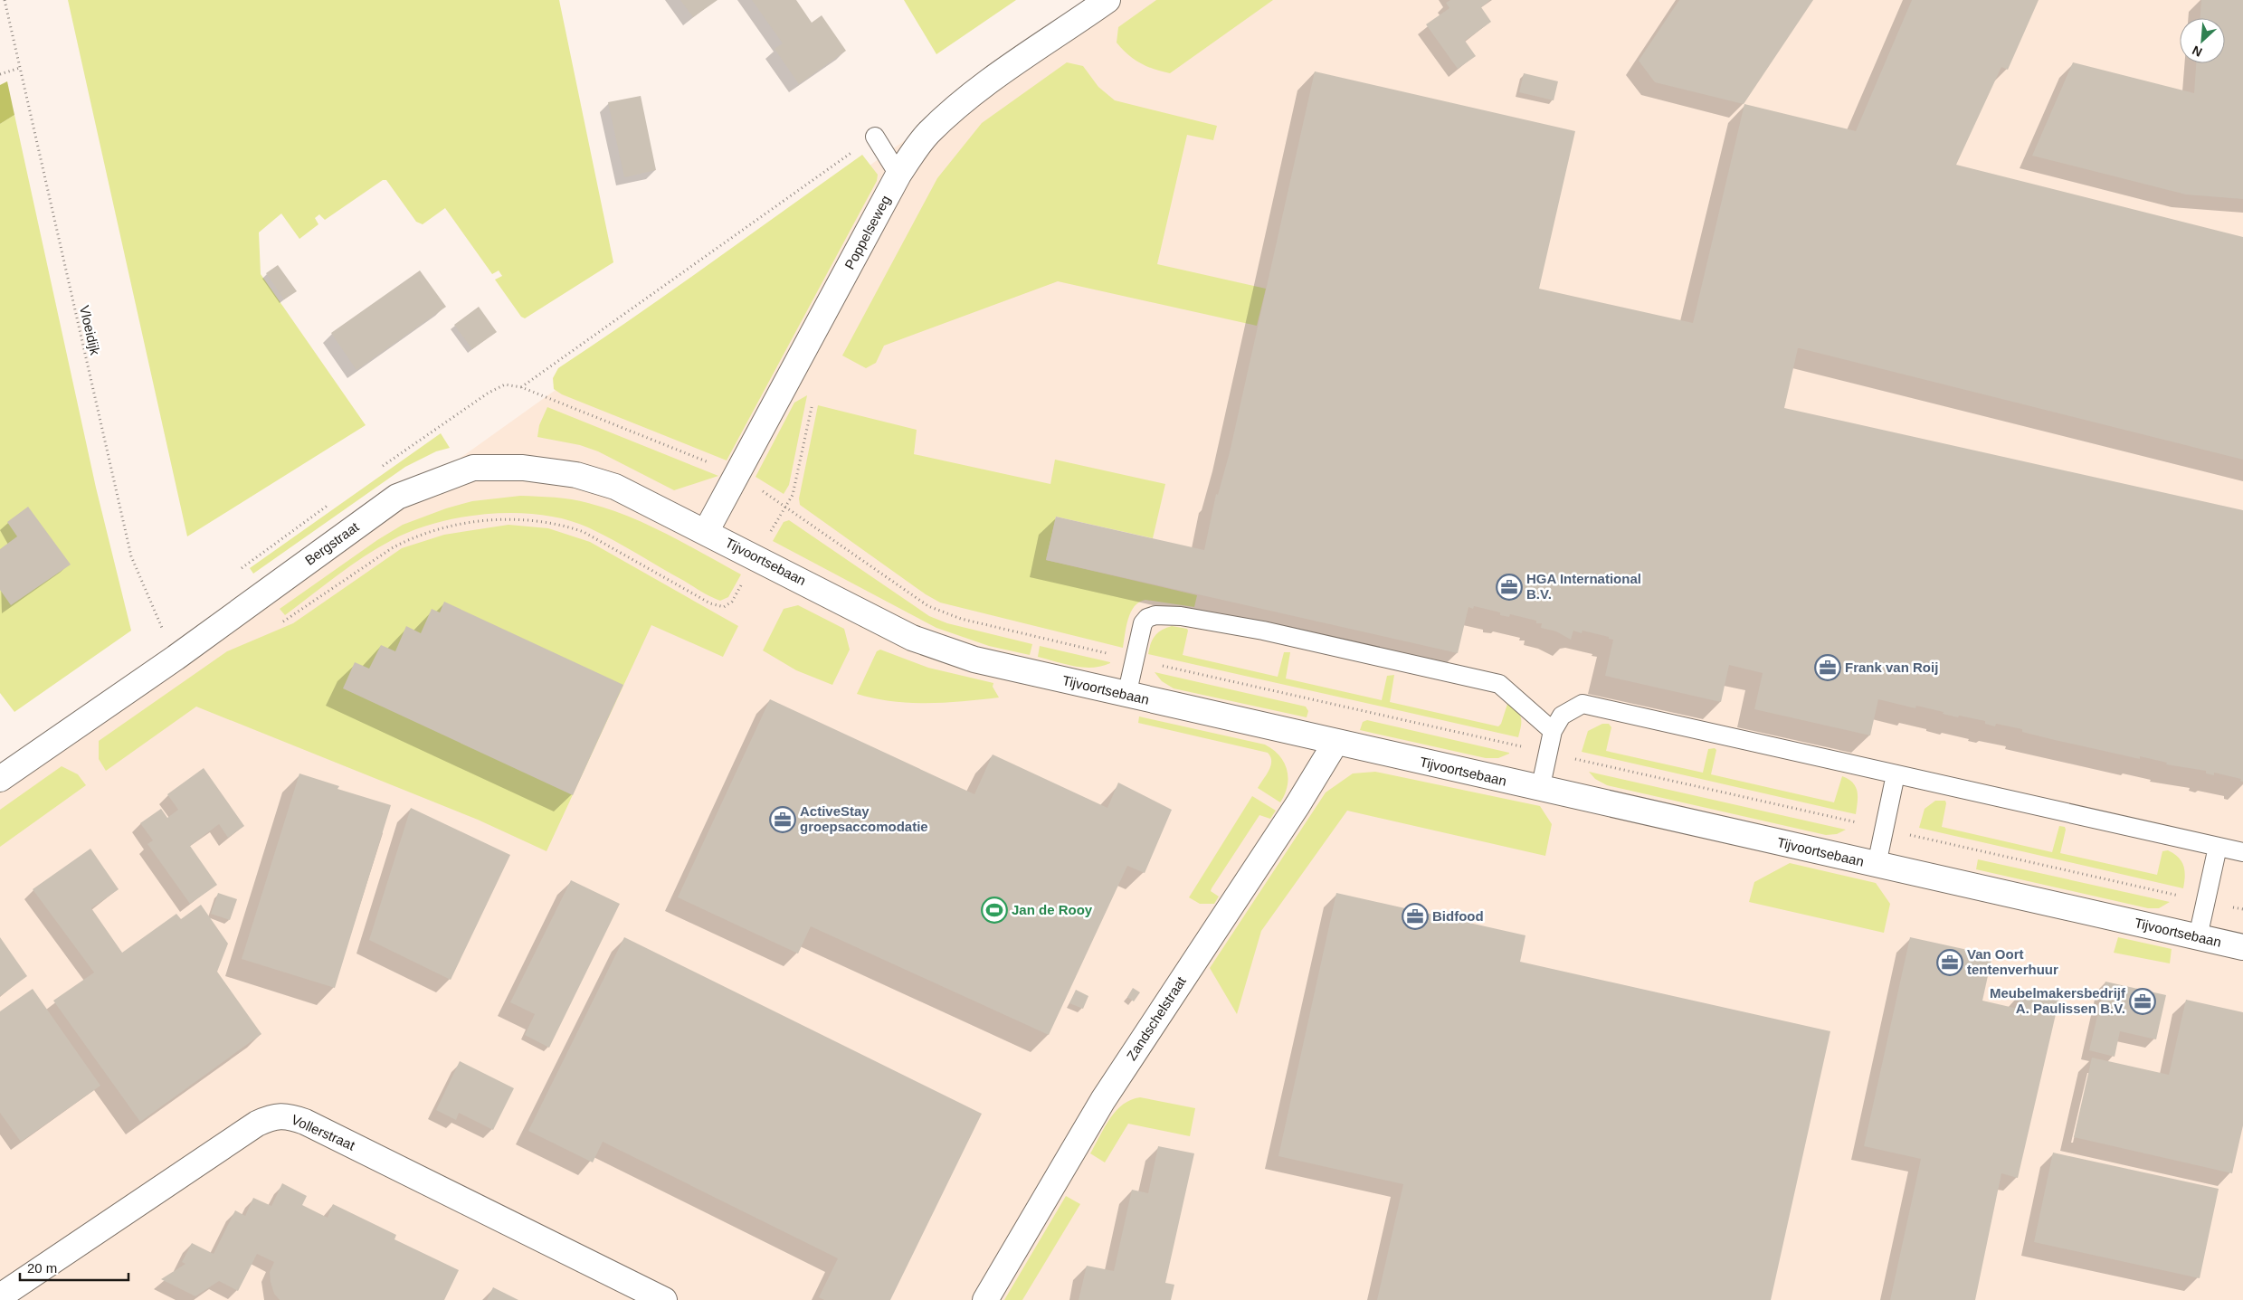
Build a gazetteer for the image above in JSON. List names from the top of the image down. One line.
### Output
{"streets":{"street":["Poppelseweg","Bergstraat","Tijvoortsebaan","Zandschelstraat","Vollerstraat"],"path":["Vloeidijk"]},"crossings":[["Poppelseweg","Bergstraat"],["Poppelseweg","Tijvoortsebaan"],["Vloeidijk","Bergstraat"],["Bergstraat","Tijvoortsebaan"],["Tijvoortsebaan","Zandschelstraat"]],"places":{"office":["HGA International B.V.","Frank van Roij","ActiveStay groepsaccomodatie","Bidfood","Van Oort tentenverhuur","Meubelmakersbedrijf A. Paulissen B.V."],"sports":["Jan de Rooy"]},"scale_bar":"20 m","north":"bottom left"}
